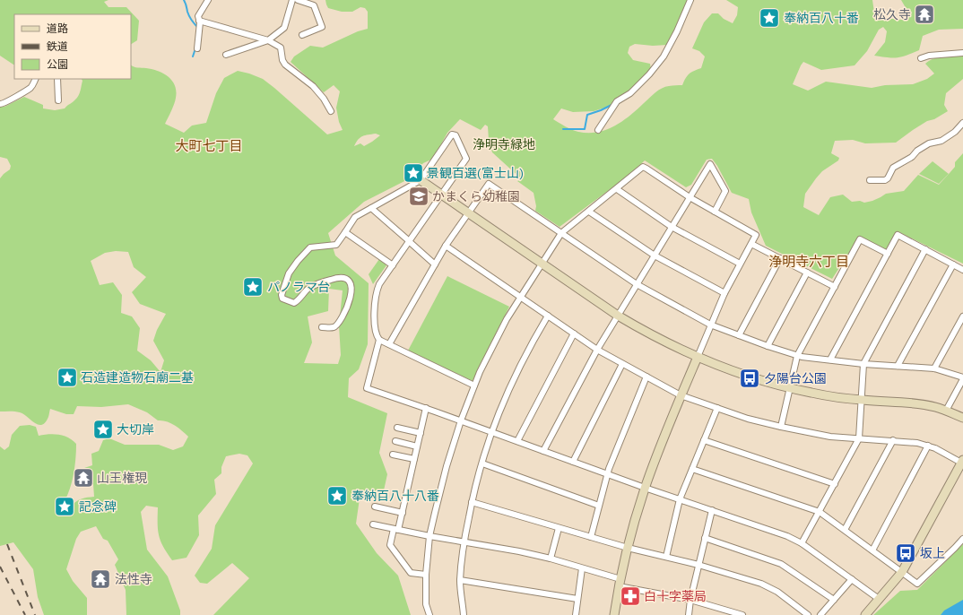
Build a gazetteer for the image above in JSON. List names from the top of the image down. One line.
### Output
{"districts":["大町七丁目","浄明寺六丁目"],"parks":["浄明寺緑地"],"places":{"temple":["松久寺","山王権現","法性寺"],"place":["奉納百八十番","景観百選(富士山)","パノラマ台","石造建造物石廟二基","大切岸","奉納百八十八番","記念碑"],"school or university":["かまくら幼稚園"],"bus stop":["夕陽台公園","坂上"],"pharmacy":["白十字薬局"]},"legend":["道路","鉄道","公園"]}
